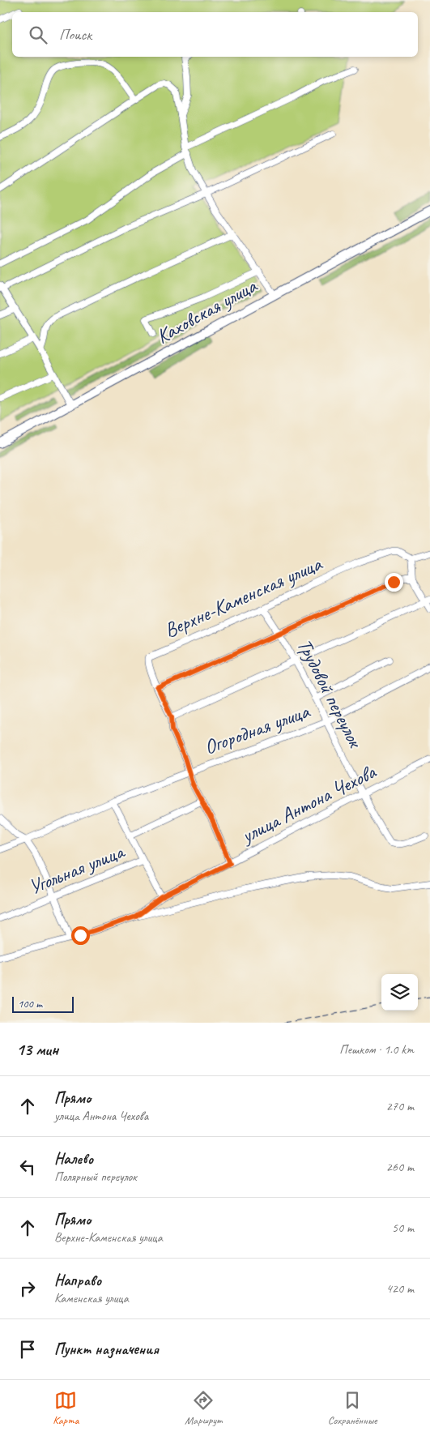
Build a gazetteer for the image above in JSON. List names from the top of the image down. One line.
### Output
{"streets":{"main road":["Каховская улица"],"street":["Верхне-Каменская улица","Трудовой переулок","Огородная улица","улица Антона Чехова","Угольная улица"]},"crossings":[["Верхне-Каменская улица","Трудовой переулок"],["Верхне-Каменская улица","Огородная улица"],["Верхне-Каменская улица","улица Антона Чехова"],["Трудовой переулок","Огородная улица"],["Трудовой переулок","улица Антона Чехова"]],"scale_bar":"100 m","page":{"search":"Поиск","scale":"100 m","heading":["13 мин","Пешком · 1.0 km"],"list":[["Прямо","улица Антона Чехова","270 m"],["Налево","Полярный переулок","260 m"],["Прямо","Верхне-Каменская улица","50 m"],["Направо","Каменская улица","420 m"],"Пункт назначения"],"nav":["Карта","Маршрут","Сохранённые"]}}
